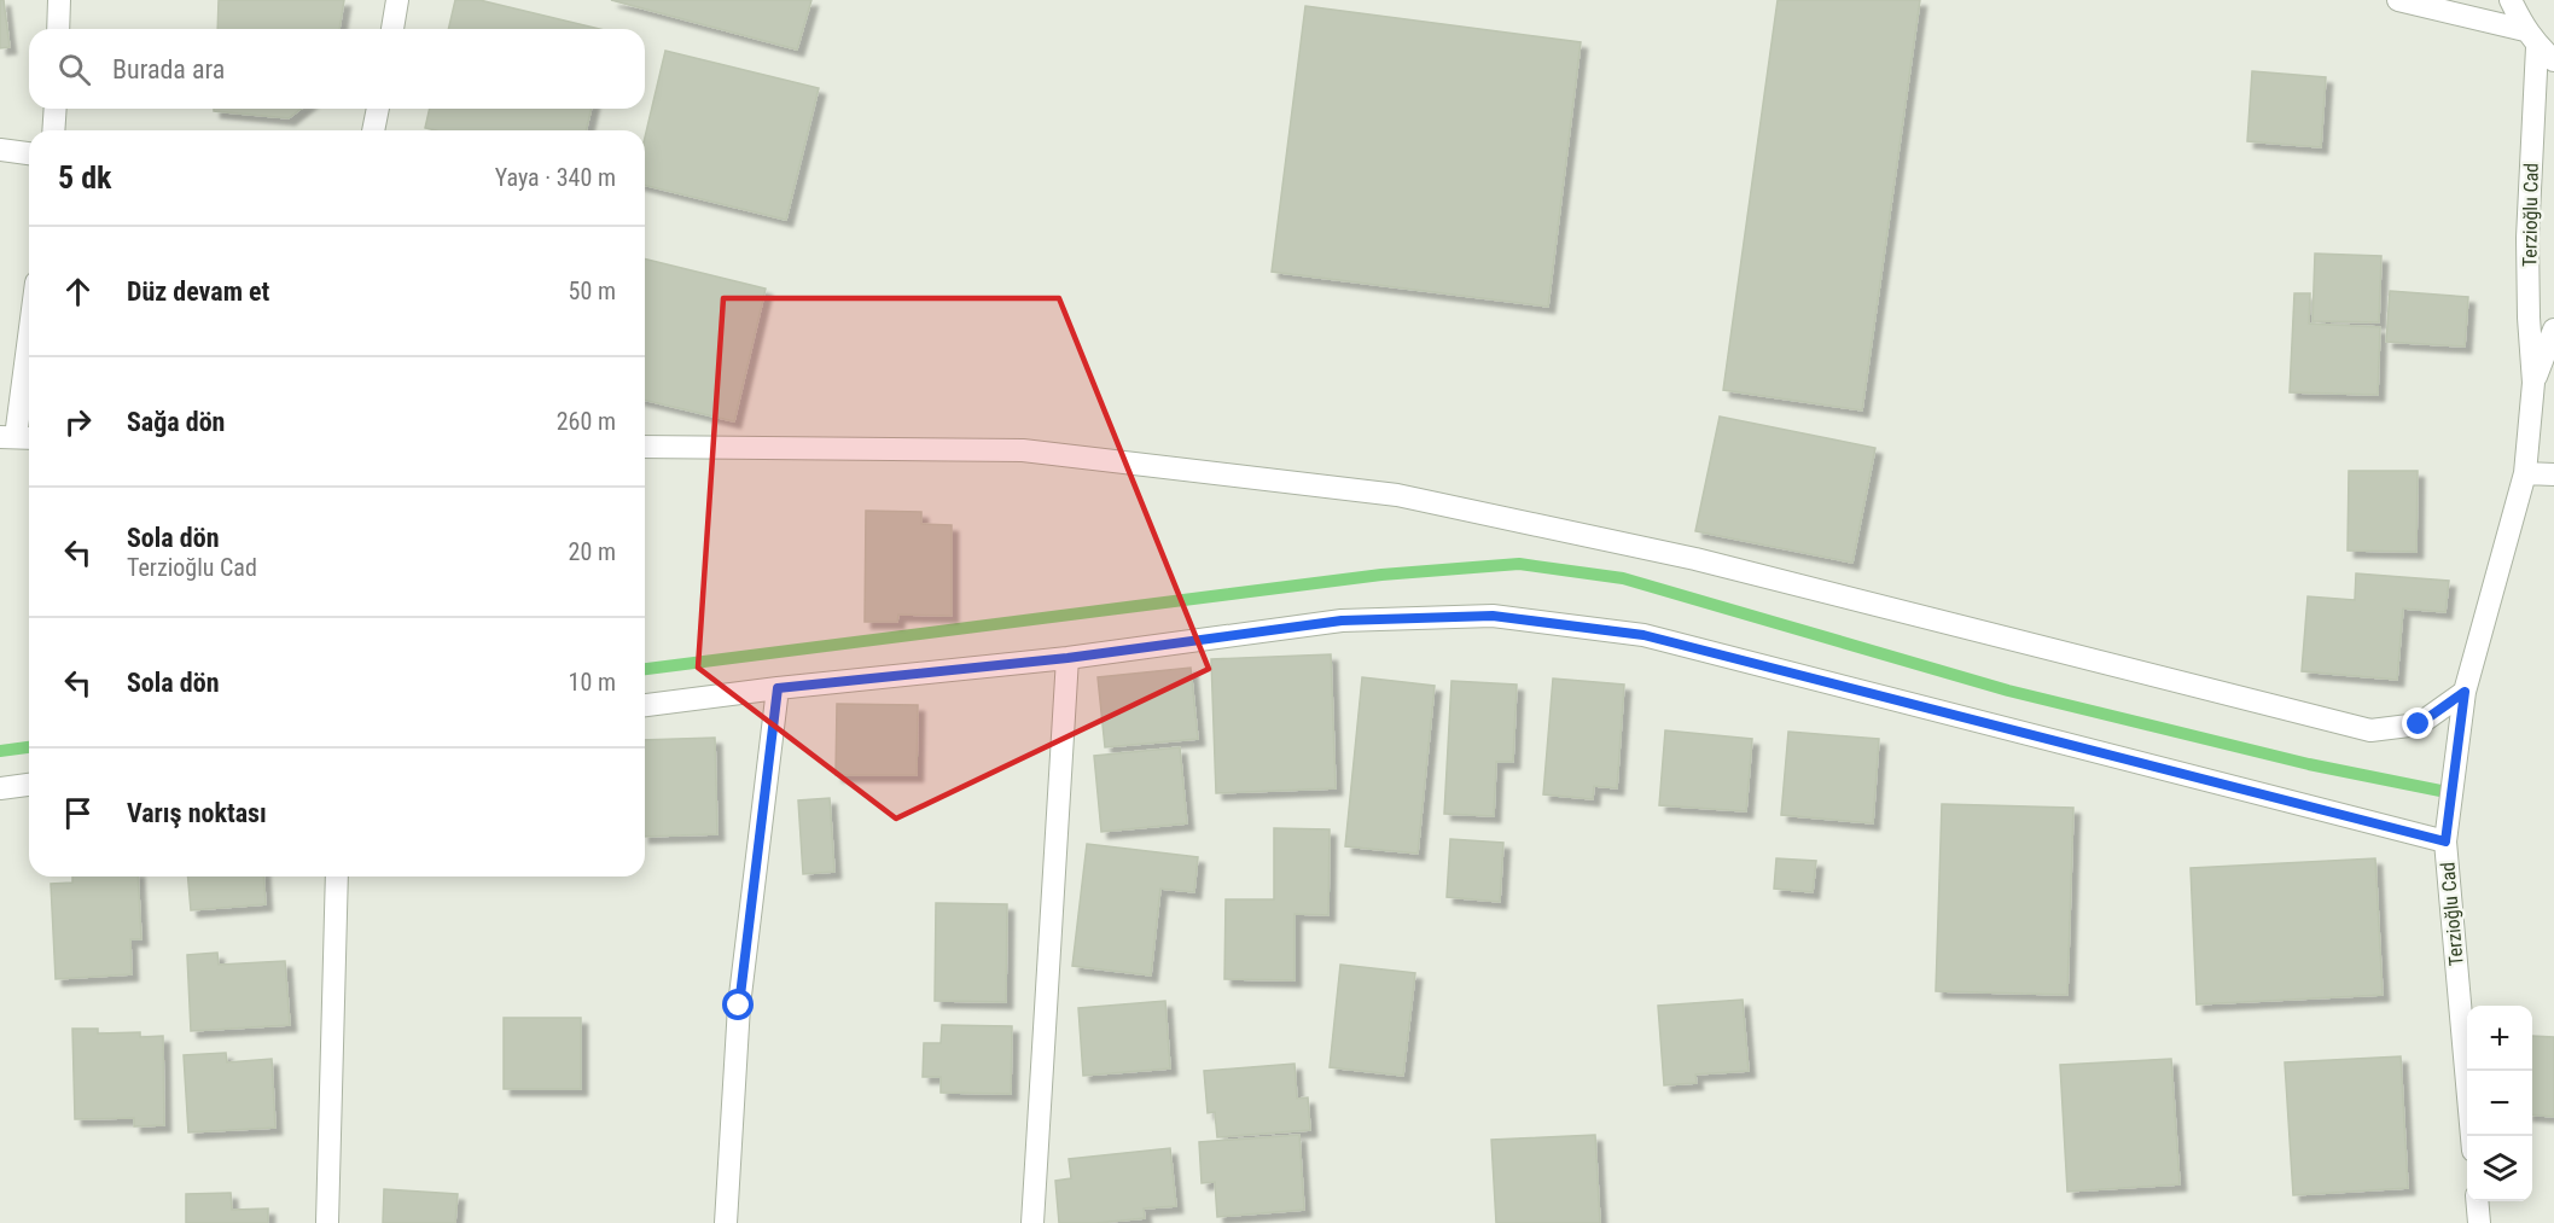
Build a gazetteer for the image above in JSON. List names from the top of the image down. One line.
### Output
{"streets":{"street":["Terzioğlu Cad"]},"page":{"search":"Burada ara","heading":["5 dk","Yaya · 340 m"],"list":[["Düz devam et","50 m"],["Sağa dön","260 m"],["Sola dön","Terzioğlu Cad","20 m"],["Sola dön","10 m"],"Varış noktası"],"map_buttons":["+","−"]}}
